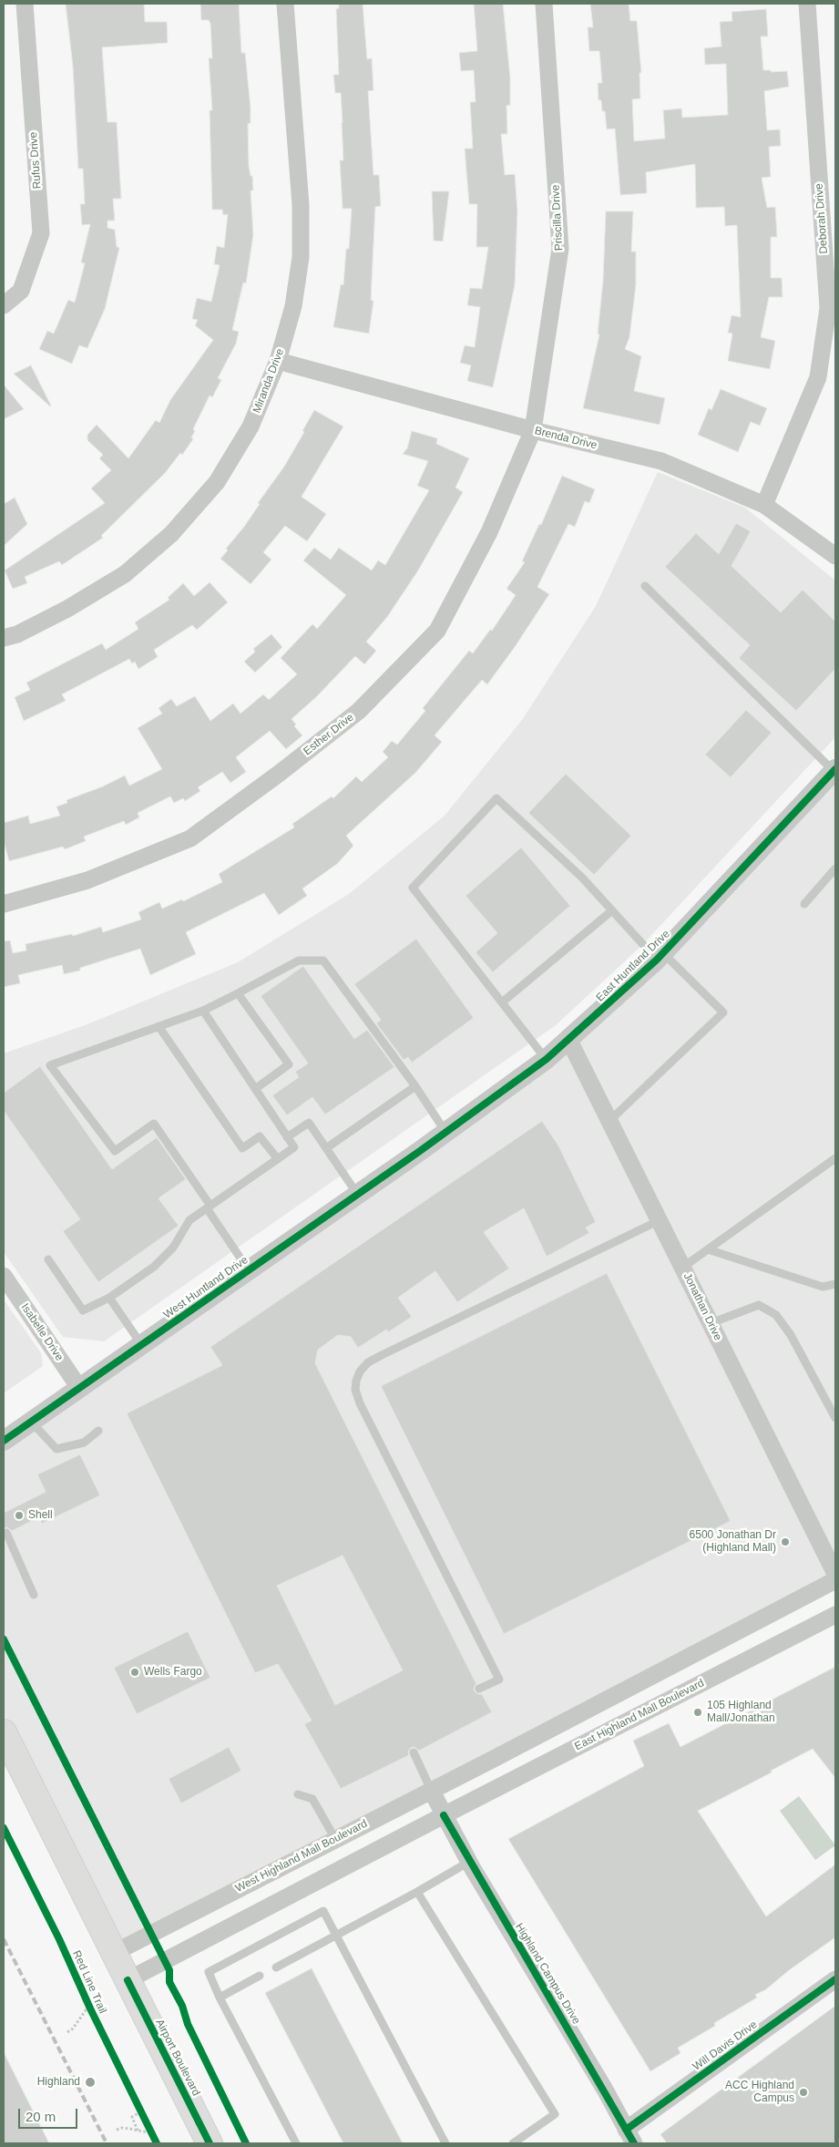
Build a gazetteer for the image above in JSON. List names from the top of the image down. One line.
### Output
{"streets":{"main road":["Airport Boulevard"],"street":["Rufus Drive","Priscilla Drive","Deborah Drive","Miranda Drive","Brenda Drive","Esther Drive","East Huntland Drive","West Huntland Drive","Jonathan Drive","Isabelle Drive","East Highland Mall Boulevard","West Highland Mall Boulevard","Highland Campus Drive","Will Davis Drive"],"cycle path":["Red Line Trail"]},"crossings":[["Priscilla Drive","Brenda Drive"],["Priscilla Drive","Esther Drive"],["Deborah Drive","Brenda Drive"],["Miranda Drive","Brenda Drive"],["Brenda Drive","Esther Drive"],["East Huntland Drive","West Huntland Drive"],["East Huntland Drive","Jonathan Drive"],["West Huntland Drive","Isabelle Drive"],["East Highland Mall Boulevard","Highland Campus Drive"],["West Highland Mall Boulevard","Highland Campus Drive"],["West Highland Mall Boulevard","Airport Boulevard"],["Highland Campus Drive","Will Davis Drive"]],"places":["Shell","6500 Jonathan Dr (Highland Mall)","Wells Fargo","105 Highland Mall/Jonathan","Highland","ACC Highland Campus"],"scale_bar":"20 m"}
